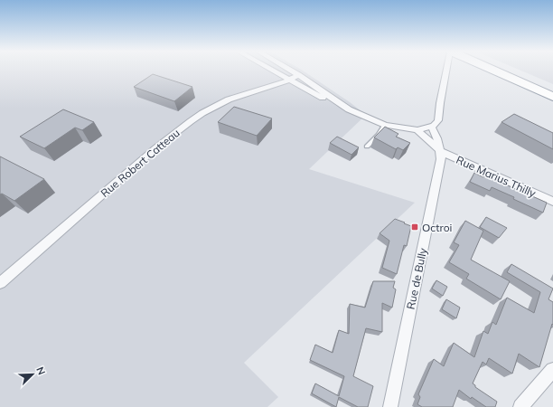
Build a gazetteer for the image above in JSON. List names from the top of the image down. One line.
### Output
{"streets":{"street":["Rue Robert Catteau","Rue Marius Thilly","Rue de Bully"]},"crossings":[["Rue Marius Thilly","Rue de Bully"]],"places":{"transit":["Octroi"]},"north":"top right"}
